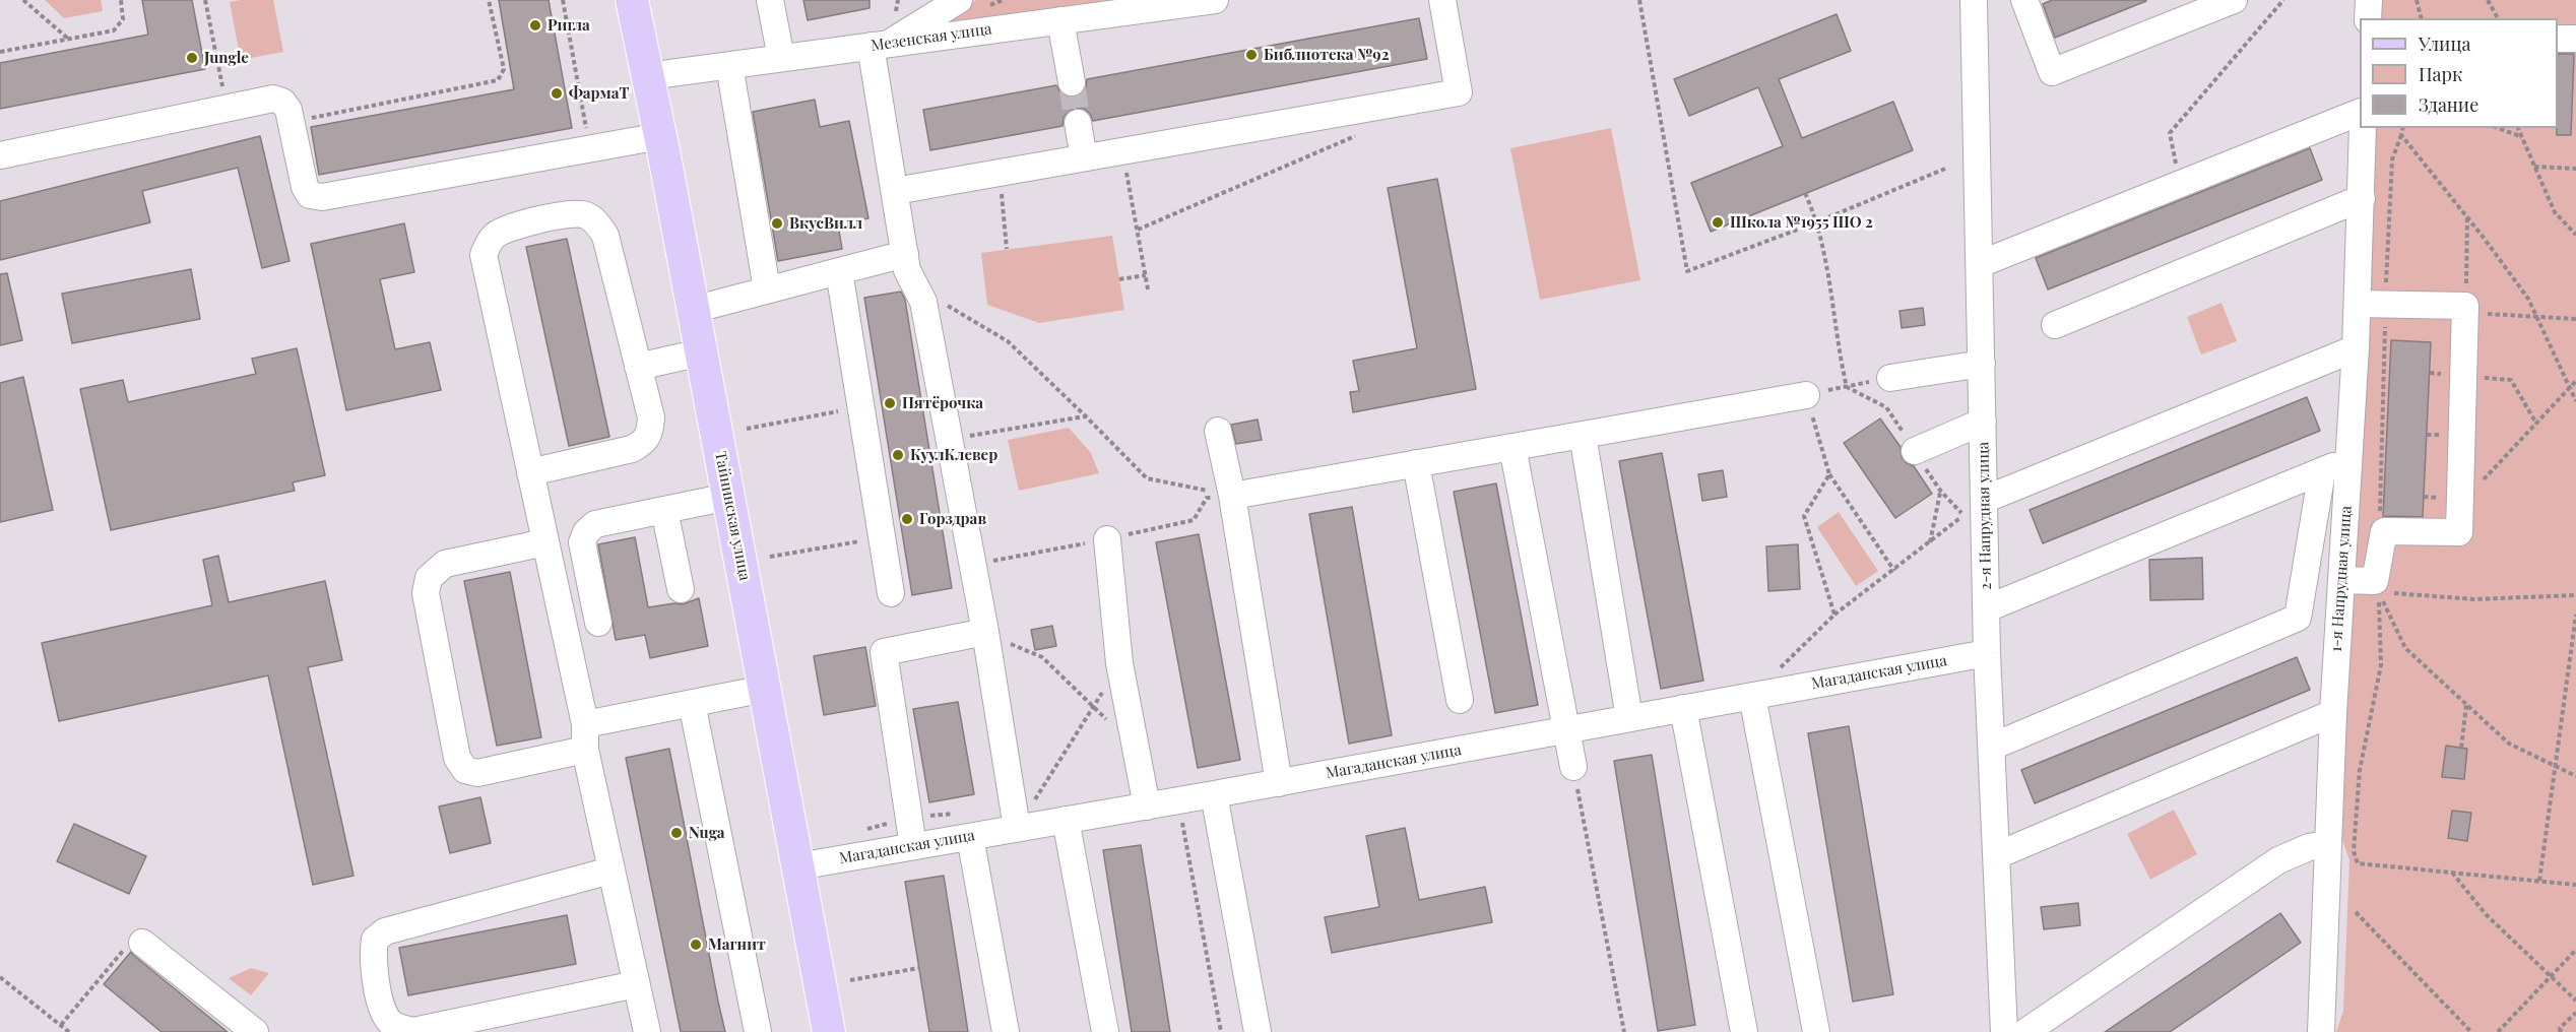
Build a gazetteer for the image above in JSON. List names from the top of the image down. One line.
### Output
{"streets":{"main road":["Тайнинская улица"],"street":["Мезенская улица","2-я Напрудная улица","1-я Напрудная улица","Магаданская улица"]},"crossings":[["Мезенская улица","Тайнинская улица"],["Тайнинская улица","Магаданская улица"],["2-я Напрудная улица","Магаданская улица"]],"places":["Ригла","Библиотека №92","Jungle","ФармаТ","Школа №1955 ШО 2","ВкусВилл","Пятёрочка","КуулКлевер","Горздрав","Nuga","Магнит"],"legend":["Улица","Парк","Здание"]}
